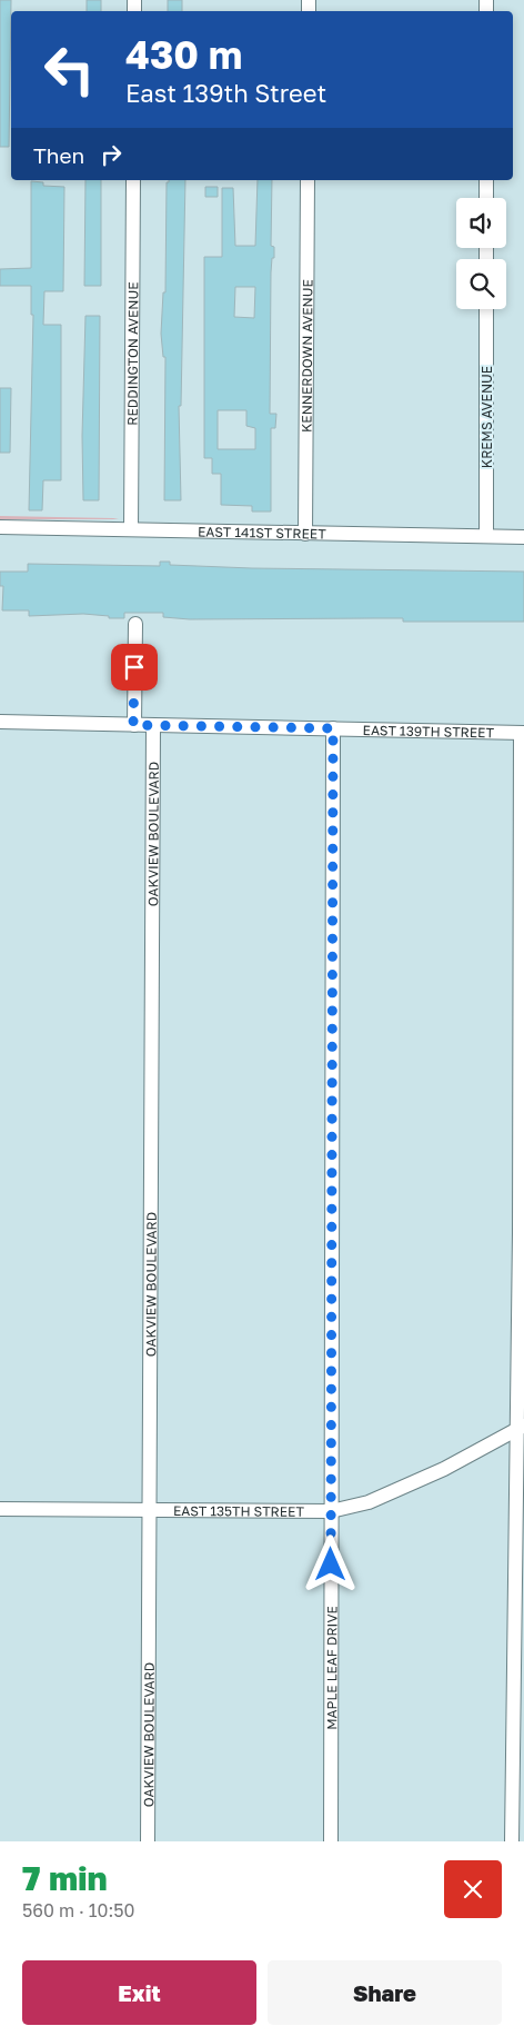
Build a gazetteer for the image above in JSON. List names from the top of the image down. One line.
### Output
{"streets":{"street":["REDDINGTON AVENUE","KENNERDOWN AVENUE","KREMS AVENUE","EAST 141ST STREET","EAST 139TH STREET","OAKVIEW BOULEVARD","EAST 135TH STREET","MAPLE LEAF DRIVE"]},"crossings":[["REDDINGTON AVENUE","EAST 141ST STREET"],["KENNERDOWN AVENUE","EAST 141ST STREET"],["KREMS AVENUE","EAST 141ST STREET"],["EAST 139TH STREET","OAKVIEW BOULEVARD"],["EAST 139TH STREET","MAPLE LEAF DRIVE"],["OAKVIEW BOULEVARD","EAST 135TH STREET"],["EAST 135TH STREET","MAPLE LEAF DRIVE"]],"page":{"turn":["430 m","East 139th Street"],"then":"Then","heading":["7 min","560 m · 10:50"],"buttons":["Exit","Share"]}}
